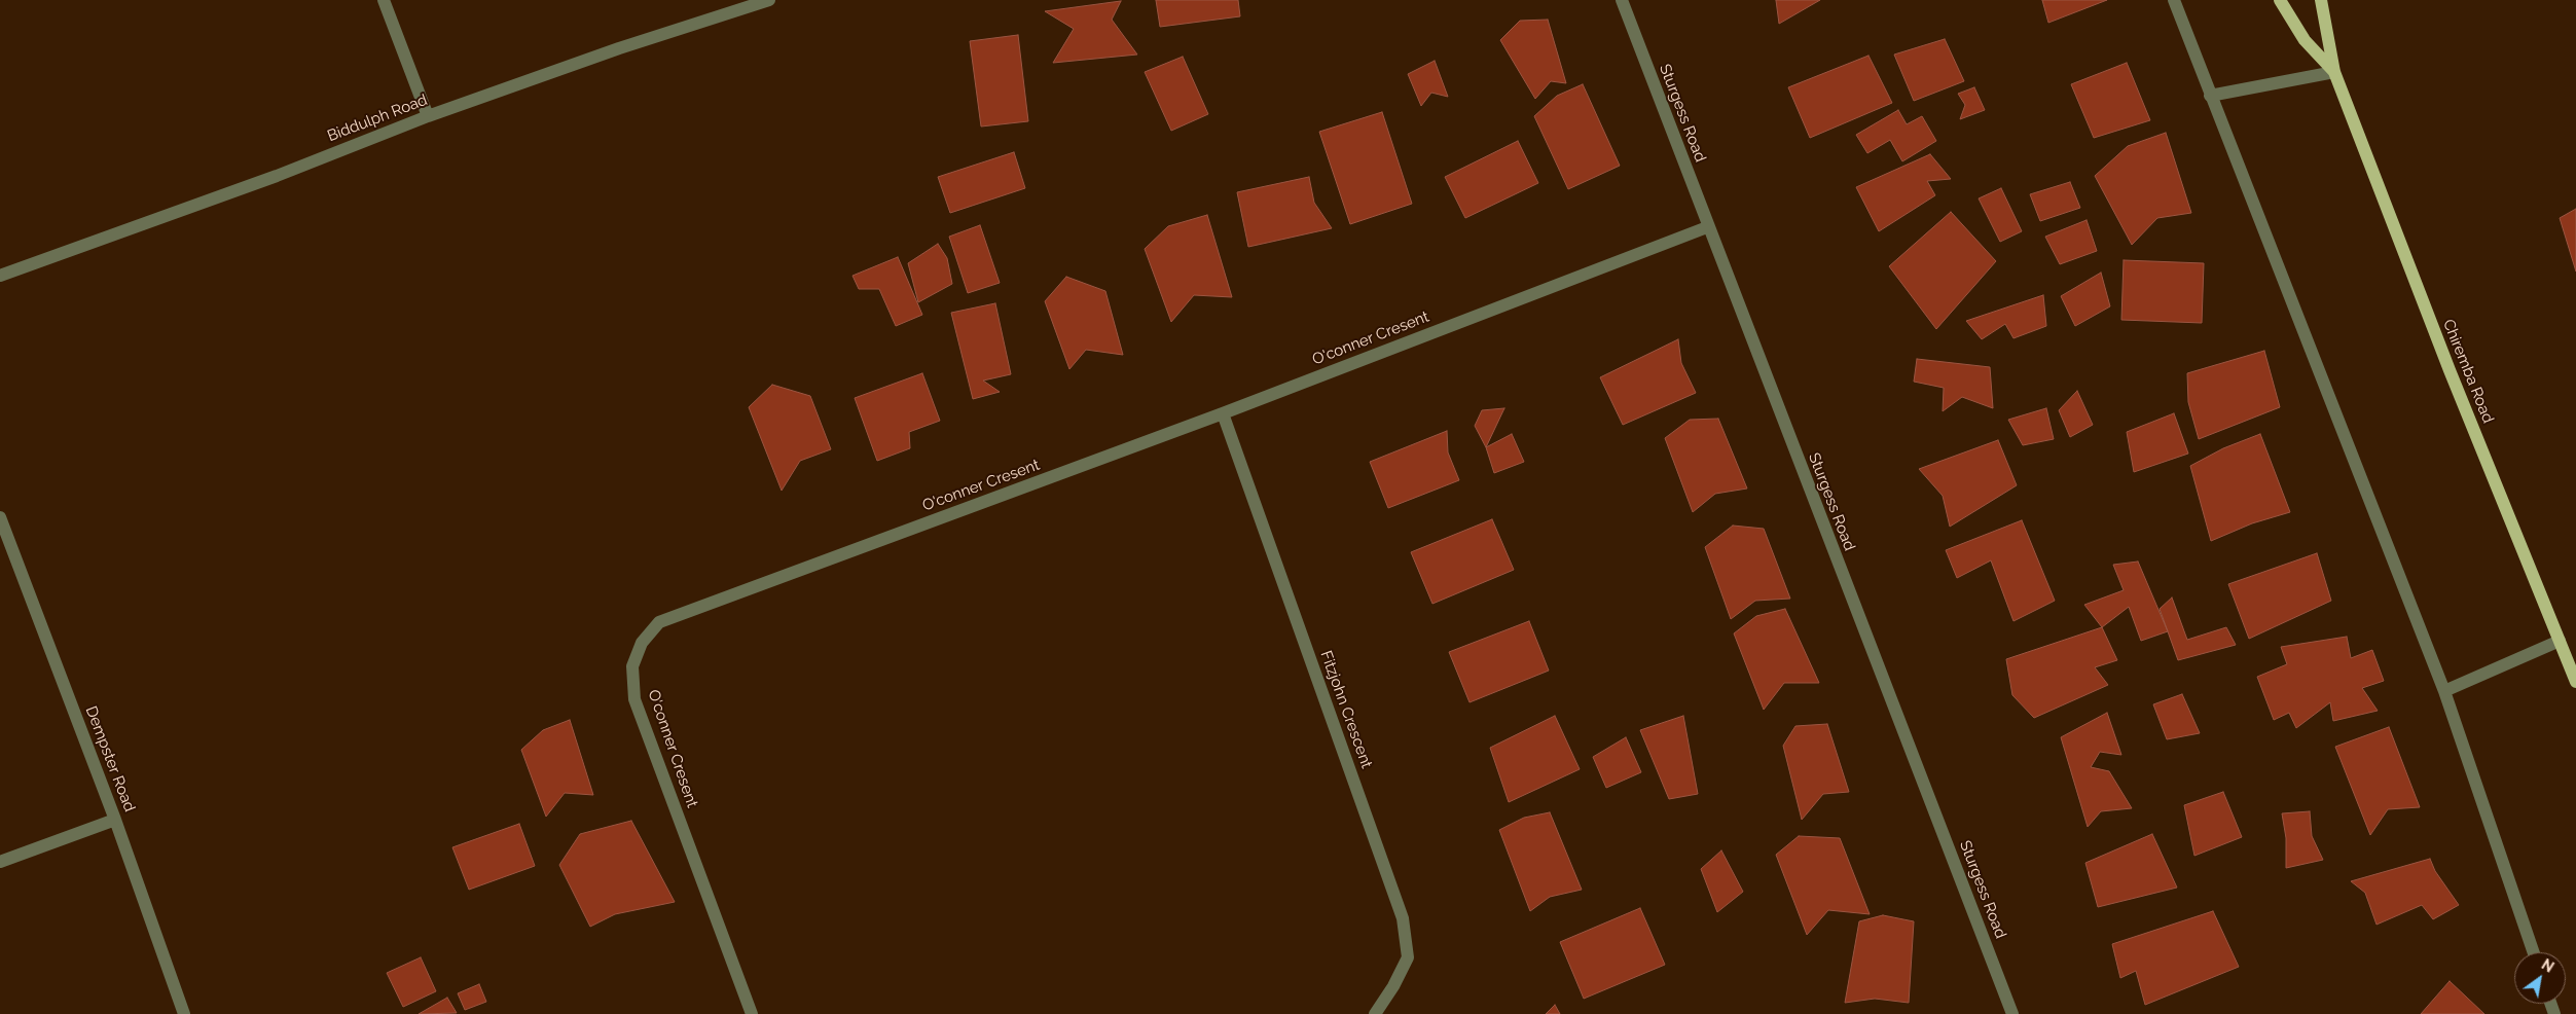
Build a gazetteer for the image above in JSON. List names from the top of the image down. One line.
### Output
{"streets":{"main road":["Chiremba Road"],"street":["Sturgess Road","Biddulph Road","O'conner Cresent","Fitzjohn Crescent","Dempster Road"]},"crossings":[["Sturgess Road","O'conner Cresent"],["O'conner Cresent","Fitzjohn Crescent"]],"north":"top right"}
